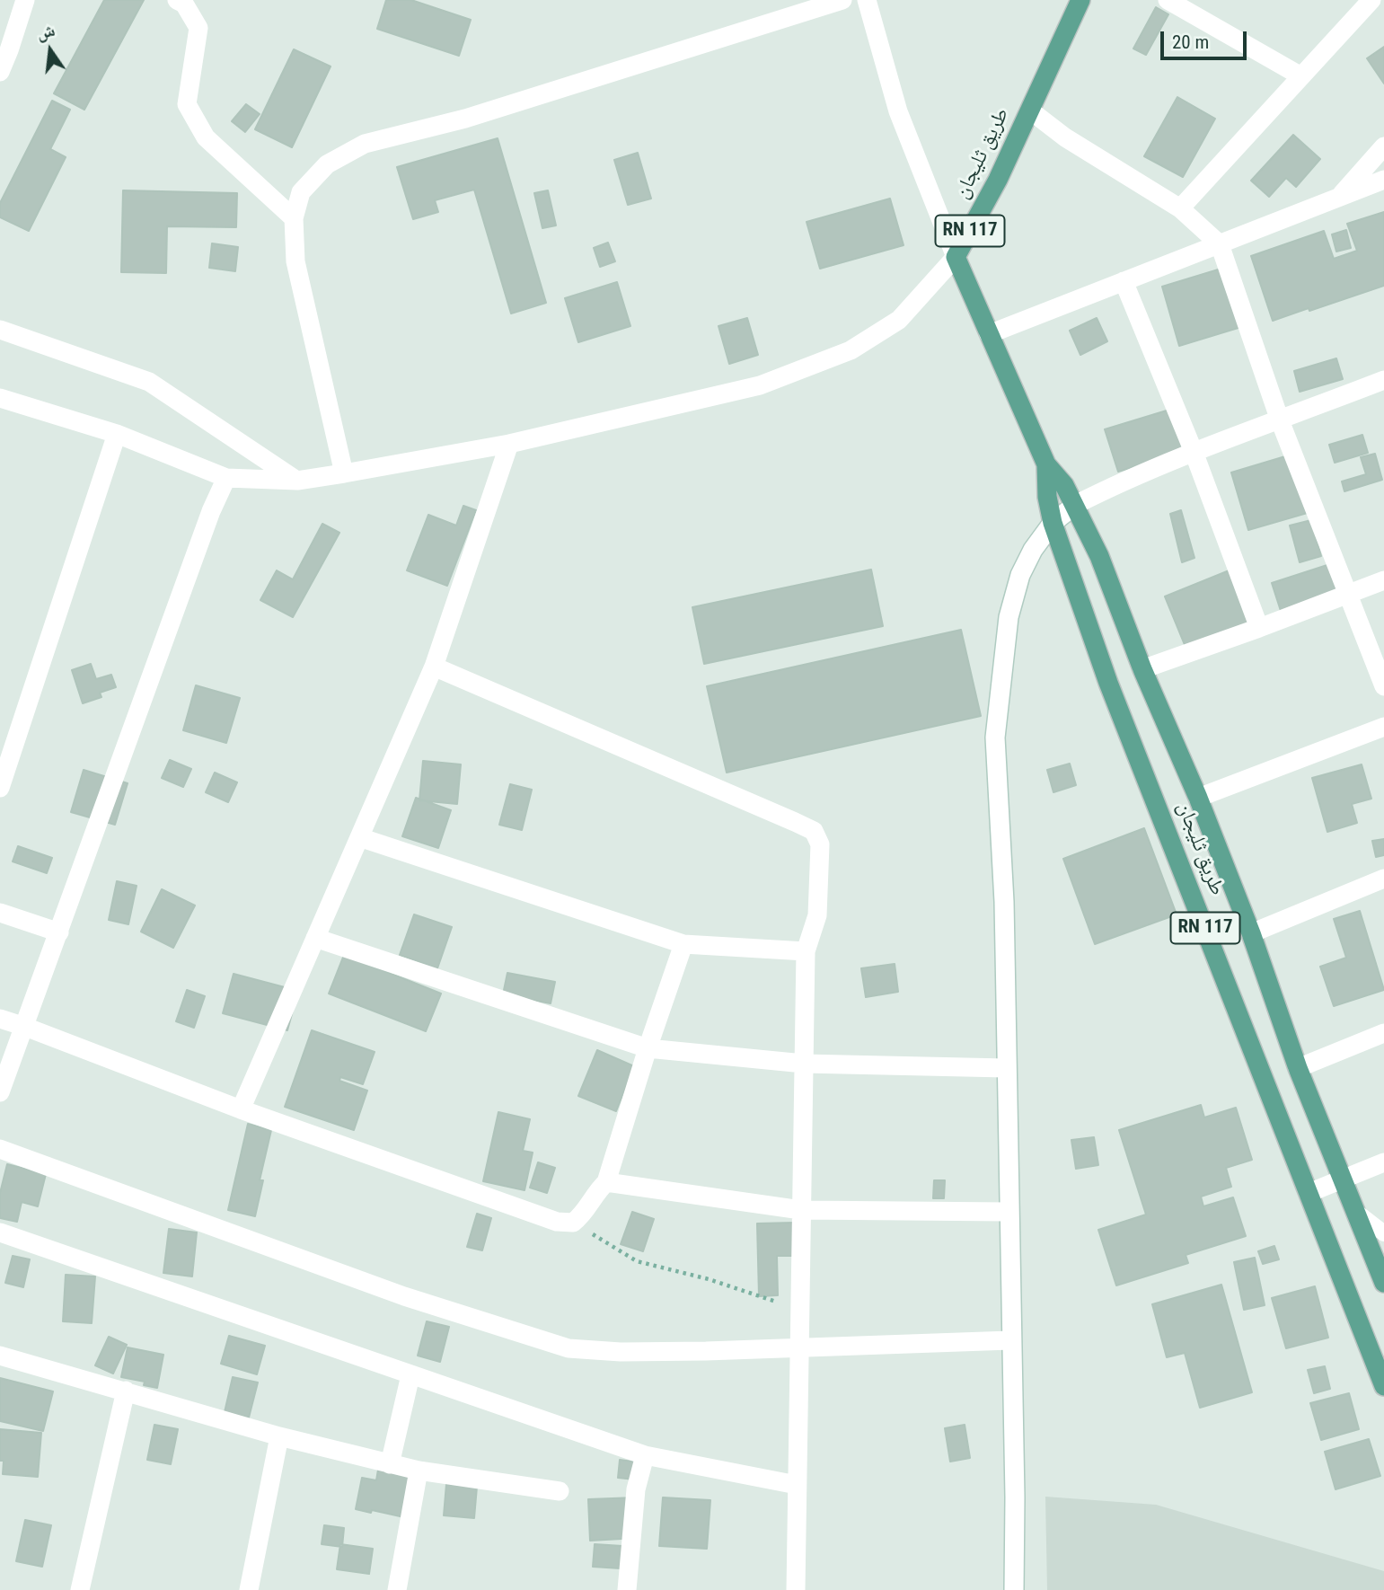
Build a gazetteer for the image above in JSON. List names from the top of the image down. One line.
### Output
{"streets":{"main road":["طريق ثليجان","RN 117"]},"scale_bar":"20 m","north":"top"}
